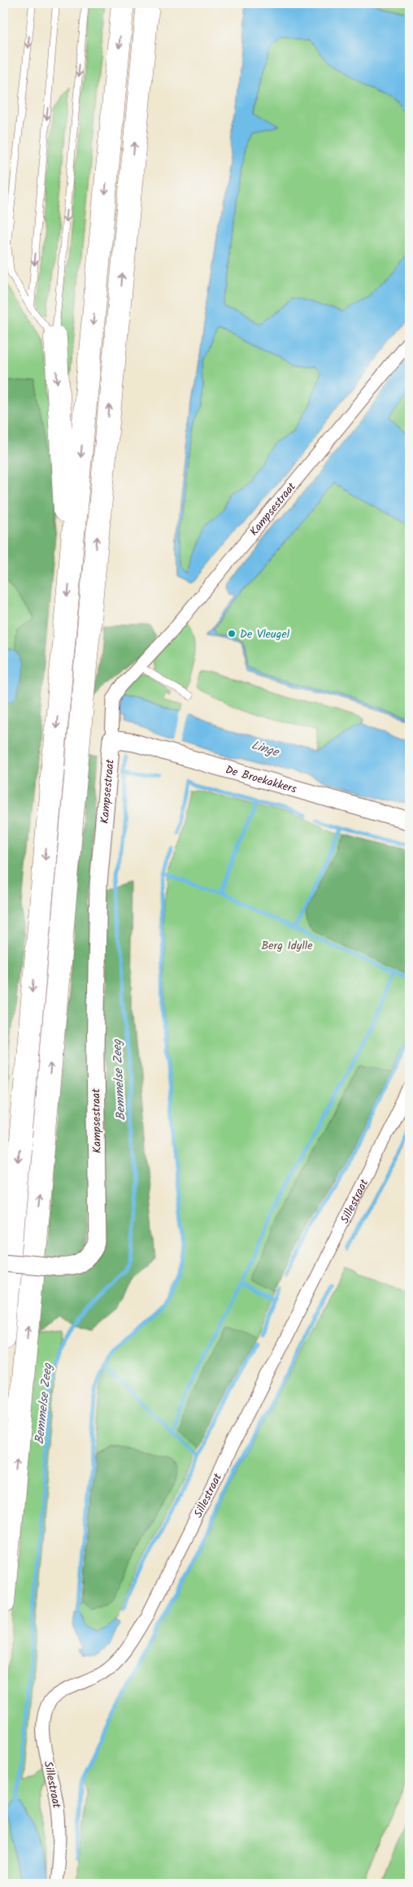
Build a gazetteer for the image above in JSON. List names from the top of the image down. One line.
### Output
{"streets":{"street":["Kampsestraat","De Broekakkers","Sillestraat"]},"crossings":[["Kampsestraat","De Broekakkers"]],"water":["Linge","Bemmelse Zeeg"],"parks":["Berg Idylle"],"places":["De Vleugel"]}
